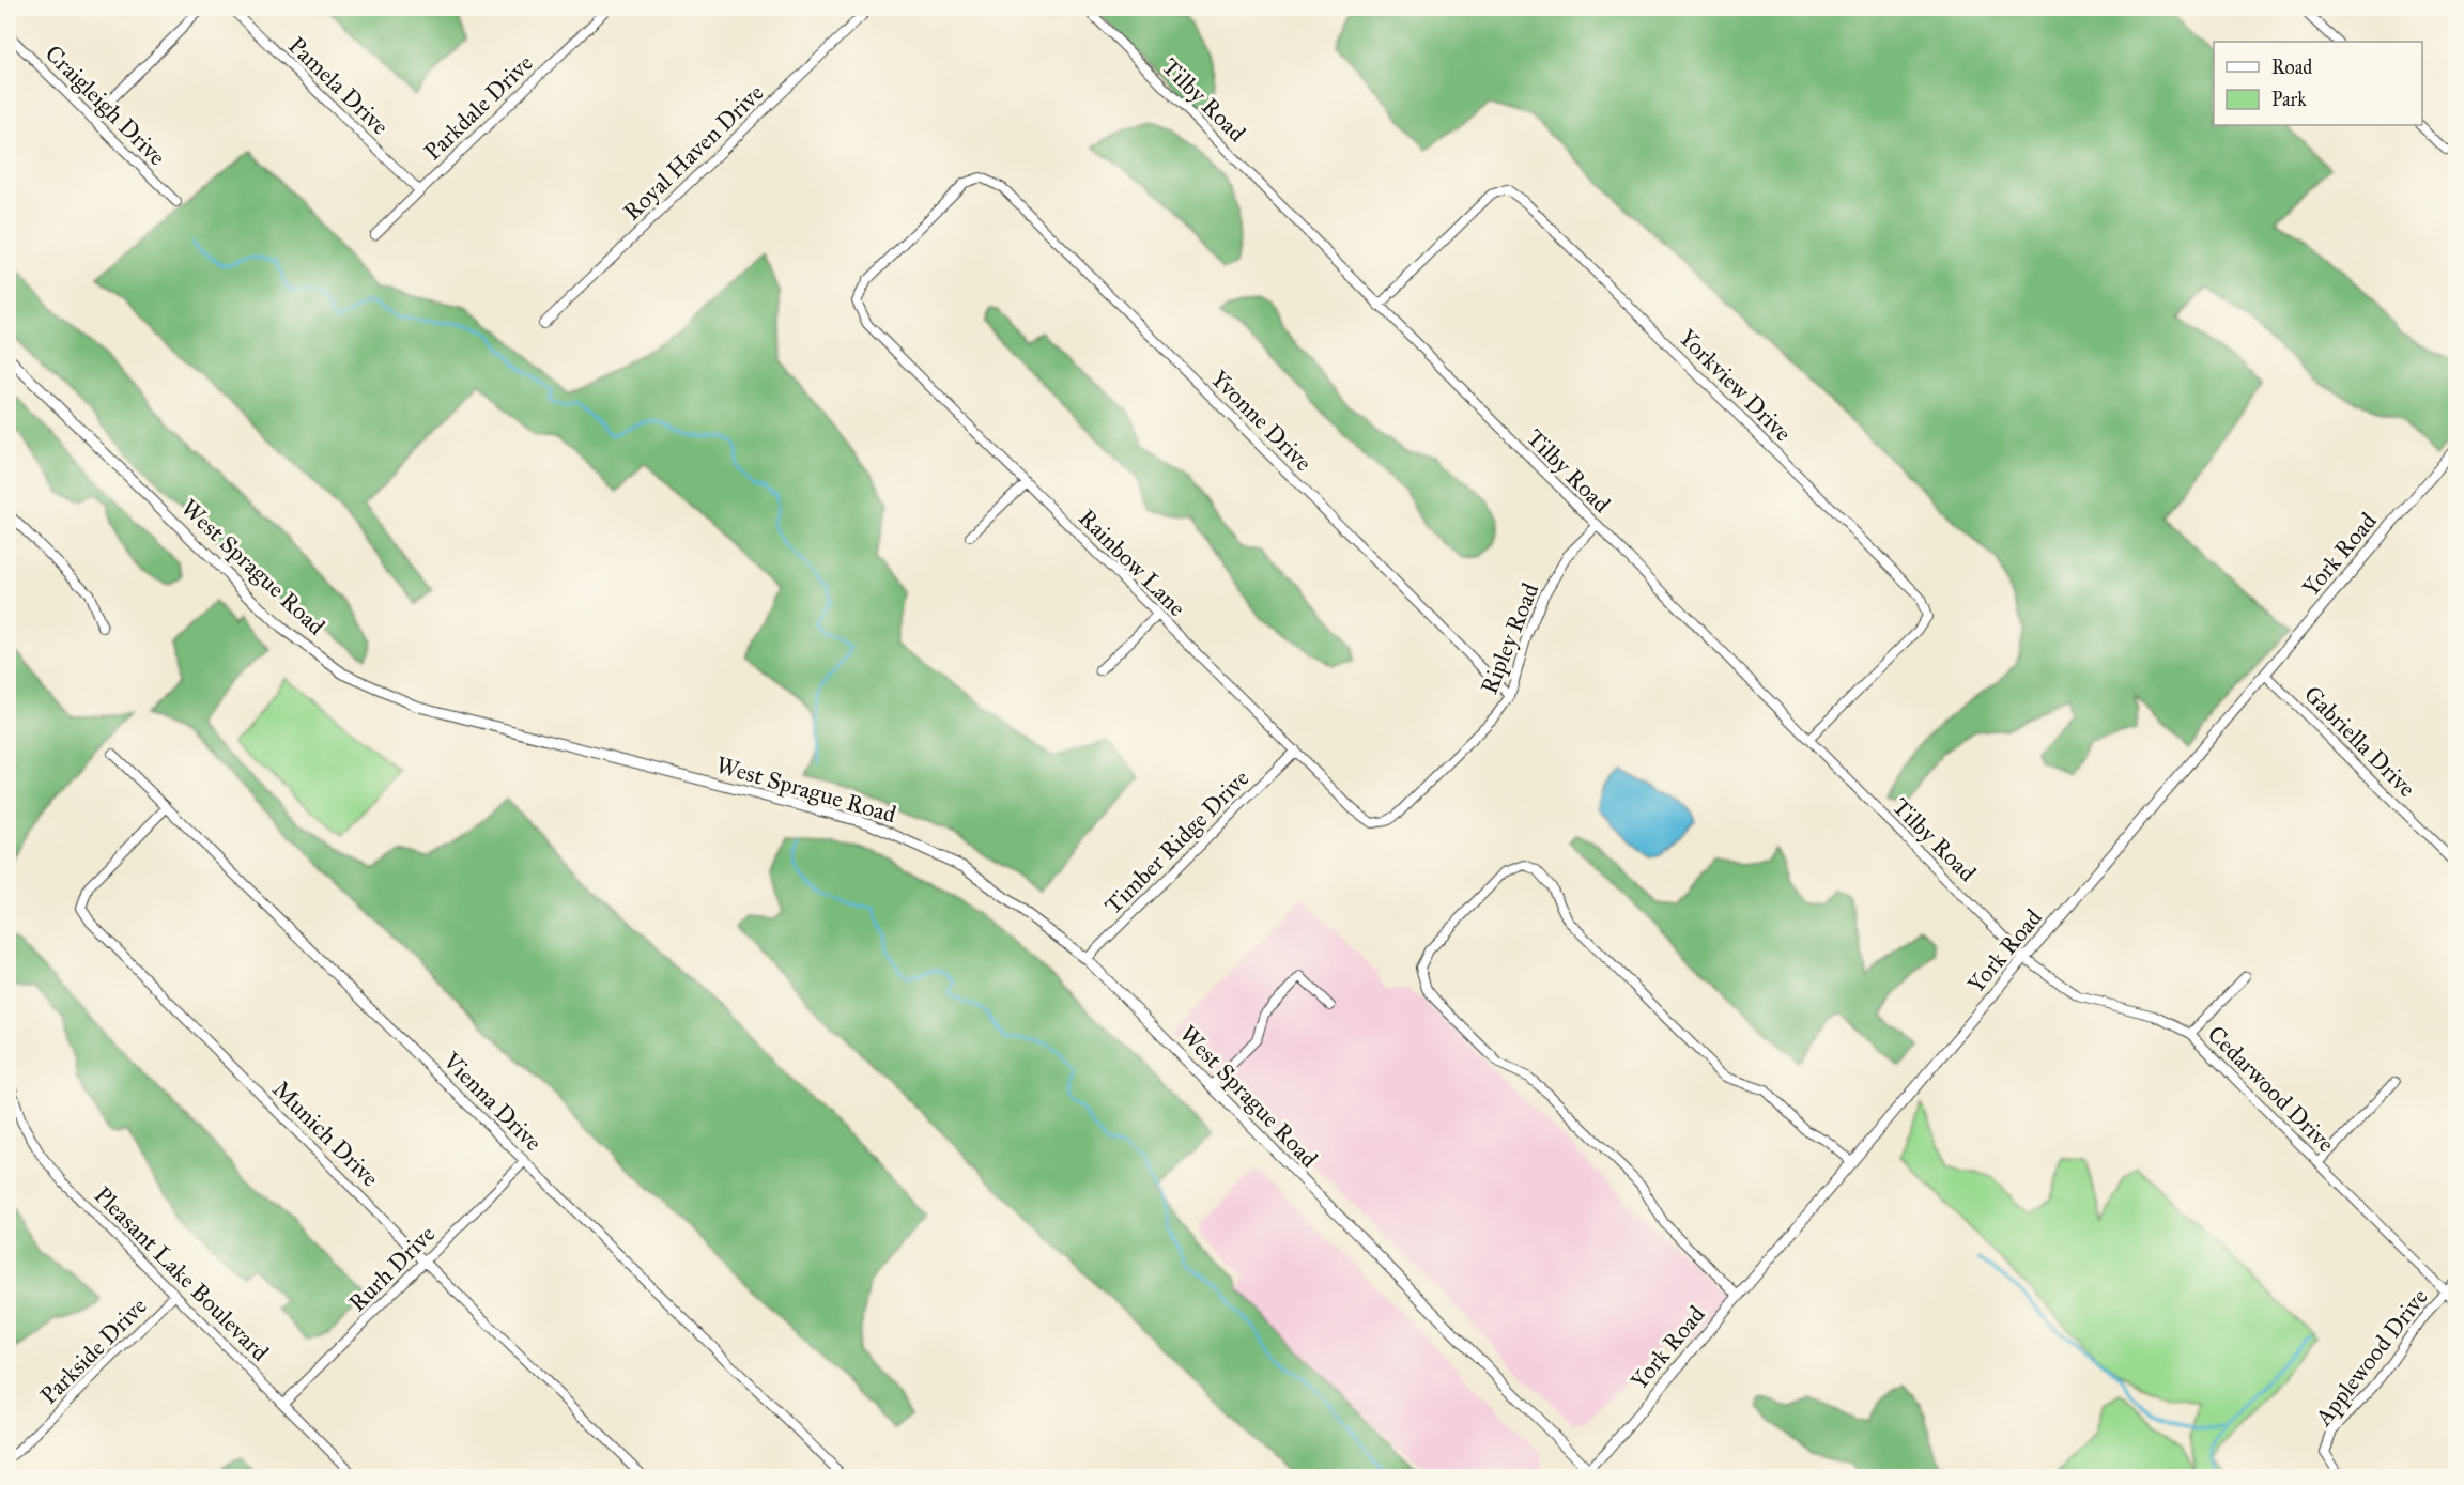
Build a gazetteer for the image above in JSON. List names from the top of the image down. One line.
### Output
{"streets":{"street":["Pamela Drive","Tilby Road","Craigleigh Drive","Parkdale Drive","Royal Haven Drive","Yorkview Drive","Yvonne Drive","York Road","Rainbow Lane","West Sprague Road","Ripley Road","Gabriella Drive","Timber Ridge Drive","Cedarwood Drive","Vienna Drive","Munich Drive","Rurh Drive","Pleasant Lake Boulevard","Parkside Drive","Applewood Drive"]},"crossings":[["Pamela Drive","Parkdale Drive"],["Tilby Road","Yorkview Drive"],["Tilby Road","York Road"],["Tilby Road","Ripley Road"],["Tilby Road","Cedarwood Drive"],["Yvonne Drive","Rainbow Lane"],["Yvonne Drive","Ripley Road"],["York Road","West Sprague Road"],["York Road","Gabriella Drive"],["York Road","Cedarwood Drive"],["Rainbow Lane","Ripley Road"],["Rainbow Lane","Timber Ridge Drive"],["West Sprague Road","Timber Ridge Drive"],["Cedarwood Drive","Applewood Drive"],["Vienna Drive","Munich Drive"],["Vienna Drive","Rurh Drive"],["Munich Drive","Rurh Drive"],["Rurh Drive","Pleasant Lake Boulevard"],["Pleasant Lake Boulevard","Parkside Drive"]],"legend":["Road","Park"]}
